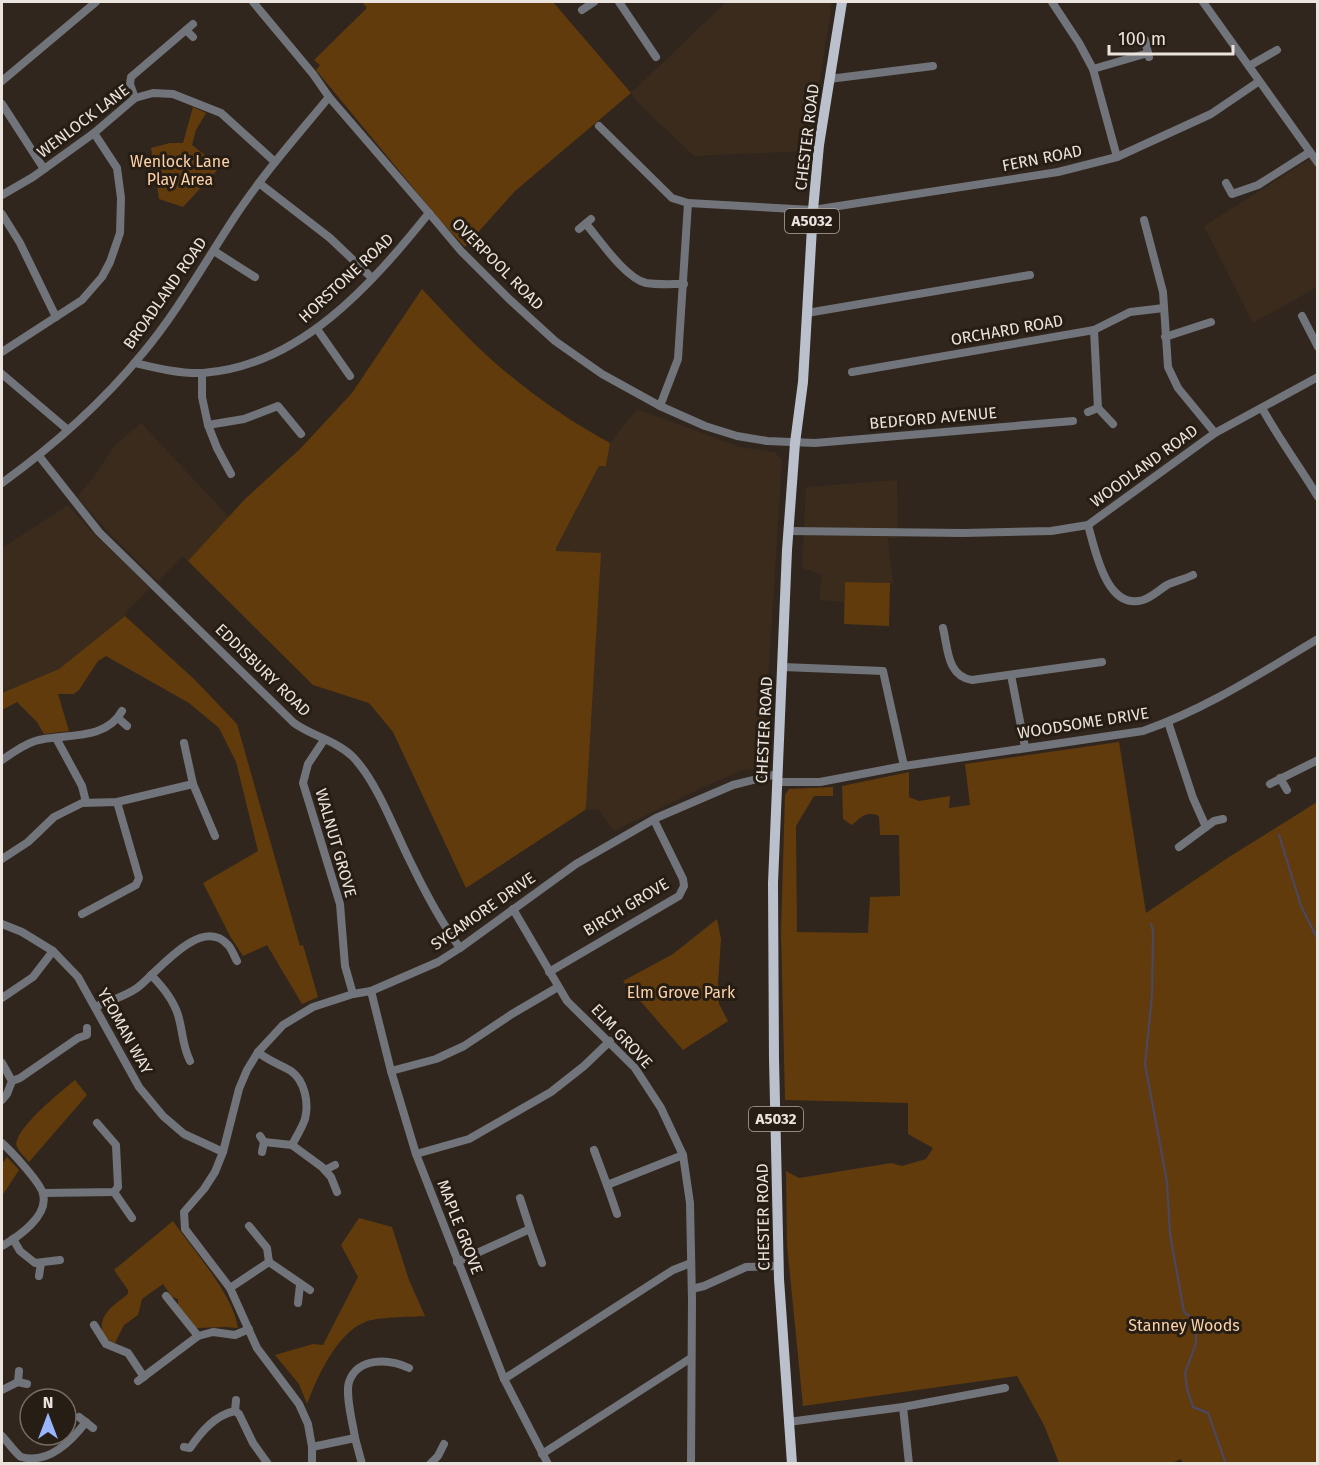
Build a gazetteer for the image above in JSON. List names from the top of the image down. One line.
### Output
{"streets":{"main road":["CHESTER ROAD","A5032"],"street":["WENLOCK LANE","FERN ROAD","OVERPOOL ROAD","HORSTONE ROAD","BROADLAND ROAD","ORCHARD ROAD","BEDFORD AVENUE","WOODLAND ROAD","EDDISBURY ROAD","WOODSOME DRIVE","WALNUT GROVE","BIRCH GROVE","SYCAMORE DRIVE","YEOMAN WAY","ELM GROVE","MAPLE GROVE"]},"crossings":[["WENLOCK LANE","BROADLAND ROAD"],["CHESTER ROAD","FERN ROAD"],["CHESTER ROAD","OVERPOOL ROAD"],["CHESTER ROAD","BEDFORD AVENUE"],["CHESTER ROAD","WOODLAND ROAD"],["CHESTER ROAD","WOODSOME DRIVE"],["CHESTER ROAD","SYCAMORE DRIVE"],["OVERPOOL ROAD","HORSTONE ROAD"],["OVERPOOL ROAD","BROADLAND ROAD"],["OVERPOOL ROAD","BEDFORD AVENUE"],["HORSTONE ROAD","BROADLAND ROAD"],["BROADLAND ROAD","EDDISBURY ROAD"],["EDDISBURY ROAD","WALNUT GROVE"],["EDDISBURY ROAD","SYCAMORE DRIVE"],["WOODSOME DRIVE","SYCAMORE DRIVE"],["WALNUT GROVE","SYCAMORE DRIVE"],["BIRCH GROVE","SYCAMORE DRIVE"],["BIRCH GROVE","ELM GROVE"],["SYCAMORE DRIVE","YEOMAN WAY"],["SYCAMORE DRIVE","ELM GROVE"],["SYCAMORE DRIVE","MAPLE GROVE"]],"parks":["Wenlock Lane Play Area","Elm Grove Park","Stanney Woods"],"scale_bar":"100 m","north":"top"}
